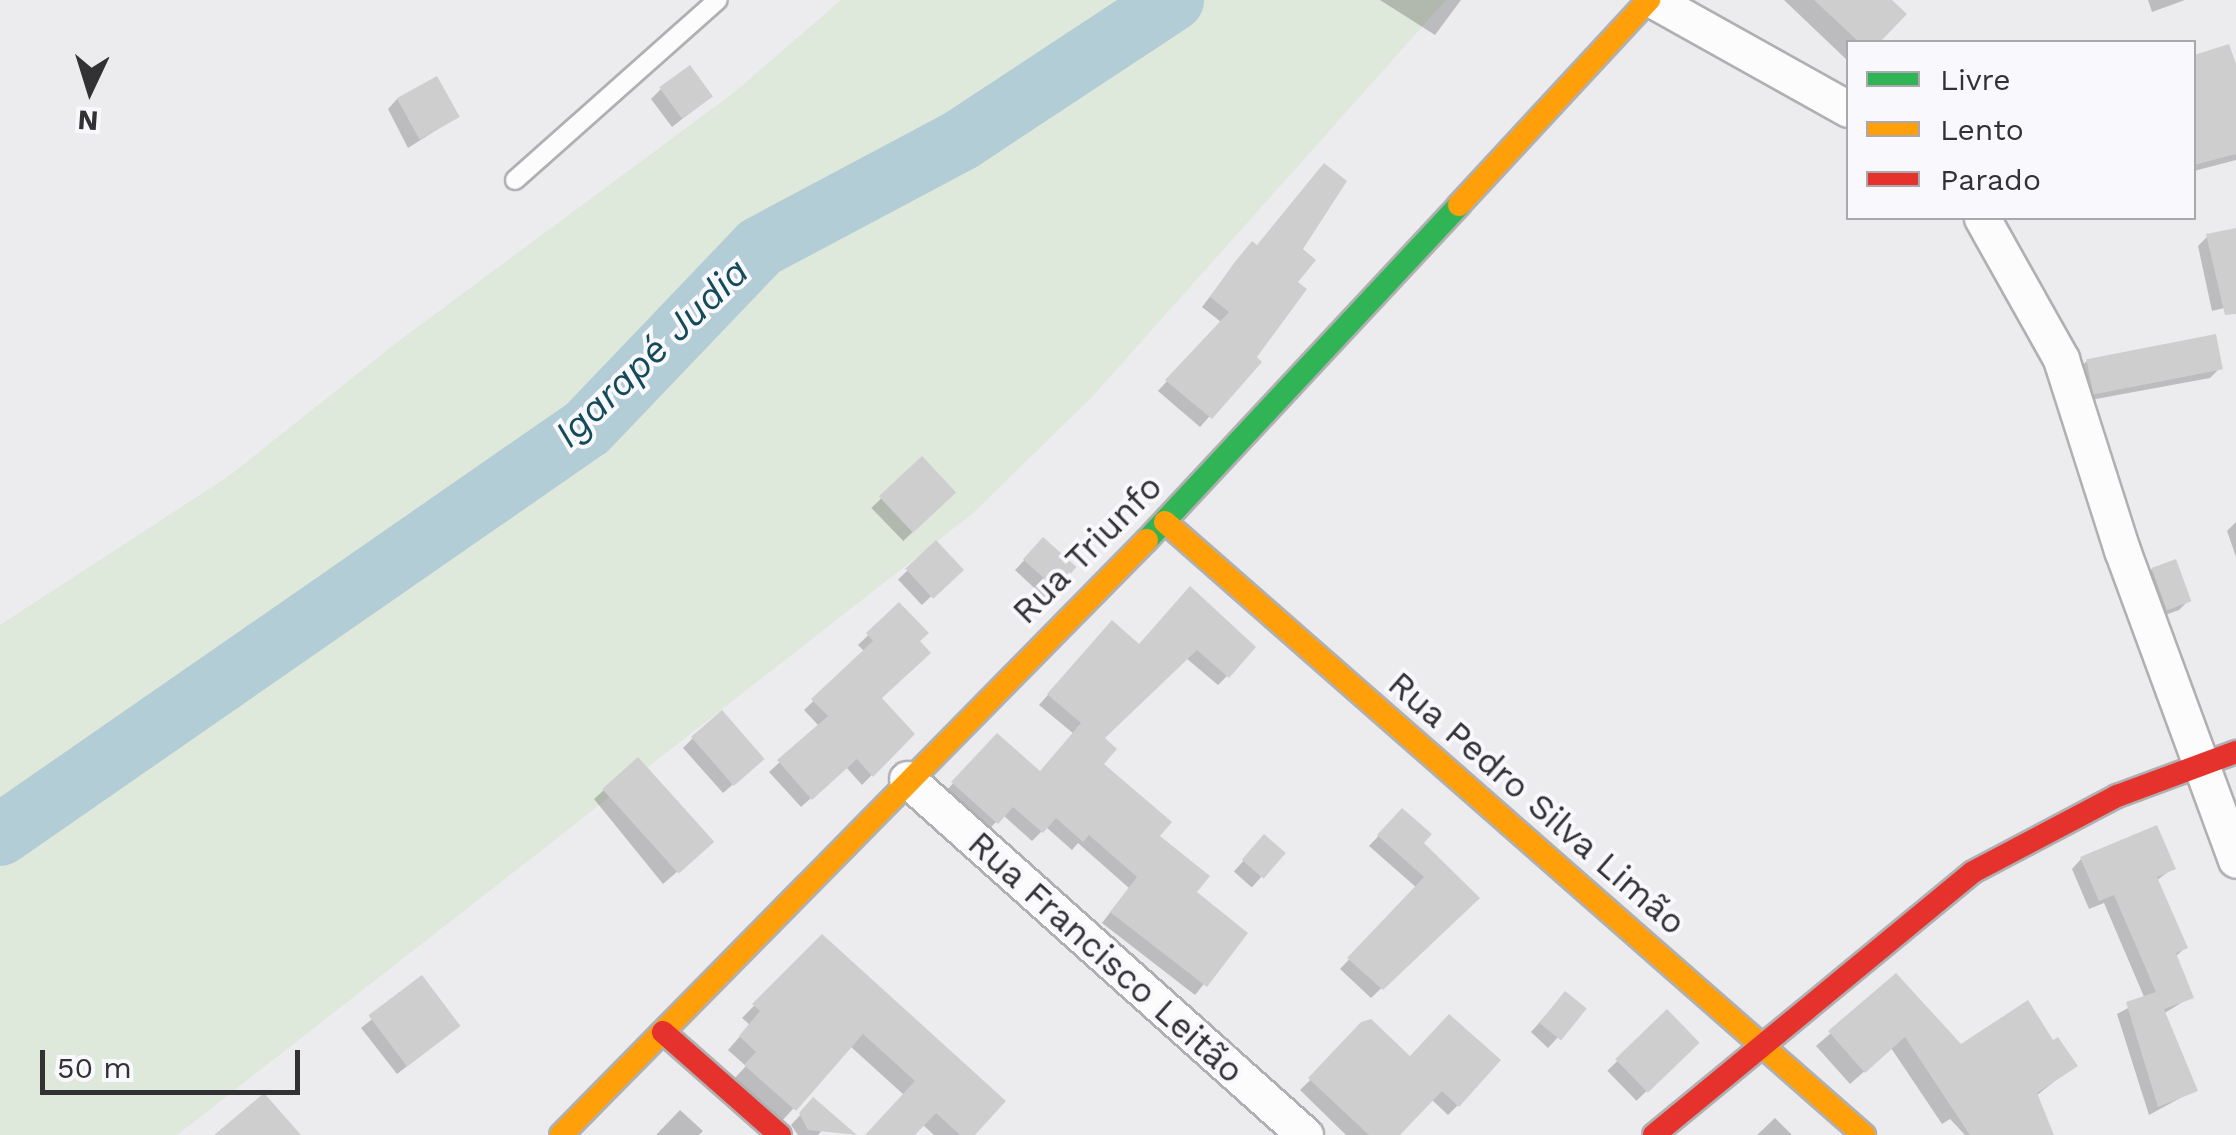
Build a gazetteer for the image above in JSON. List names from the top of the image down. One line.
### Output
{"streets":{"street":["Rua Triunfo","Rua Pedro Silva Limão","Rua Francisco Leitão"]},"crossings":[["Rua Triunfo","Rua Pedro Silva Limão"],["Rua Triunfo","Rua Francisco Leitão"]],"water":["Igarapé Judia"],"legend":["Livre","Lento","Parado"],"scale_bar":"50 m","north":"bottom"}
